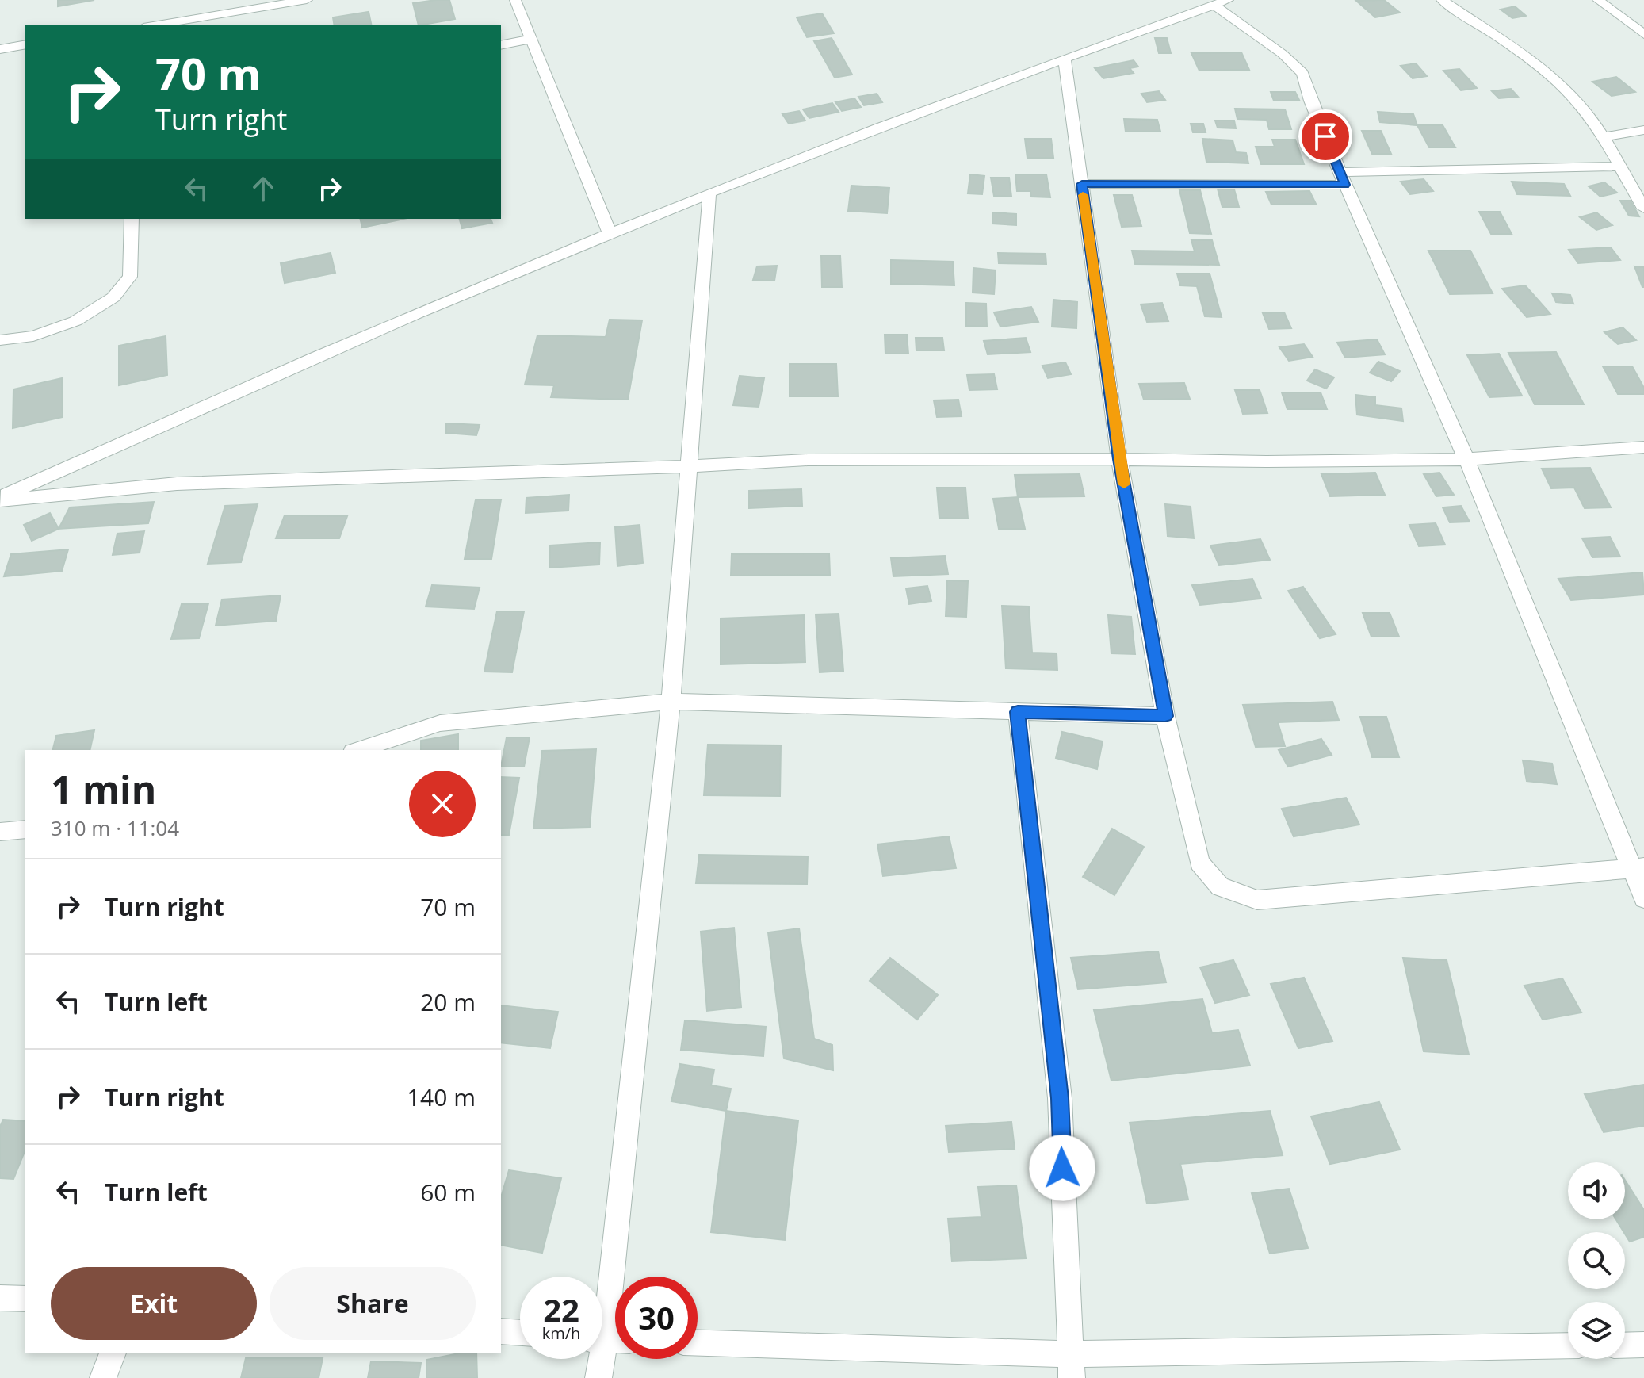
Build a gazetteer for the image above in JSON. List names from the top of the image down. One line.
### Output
{"page":{"turn":["70 m","Turn right"],"heading":["1 min","310 m · 11:04"],"list":[{"name":"Turn right","value":"70 m"},{"name":"Turn left","value":"20 m"},{"name":"Turn right","value":"140 m"},{"name":"Turn left","value":"60 m"}],"buttons":["Exit","Share"],"speed":"22 km/h","limit":"30"}}
